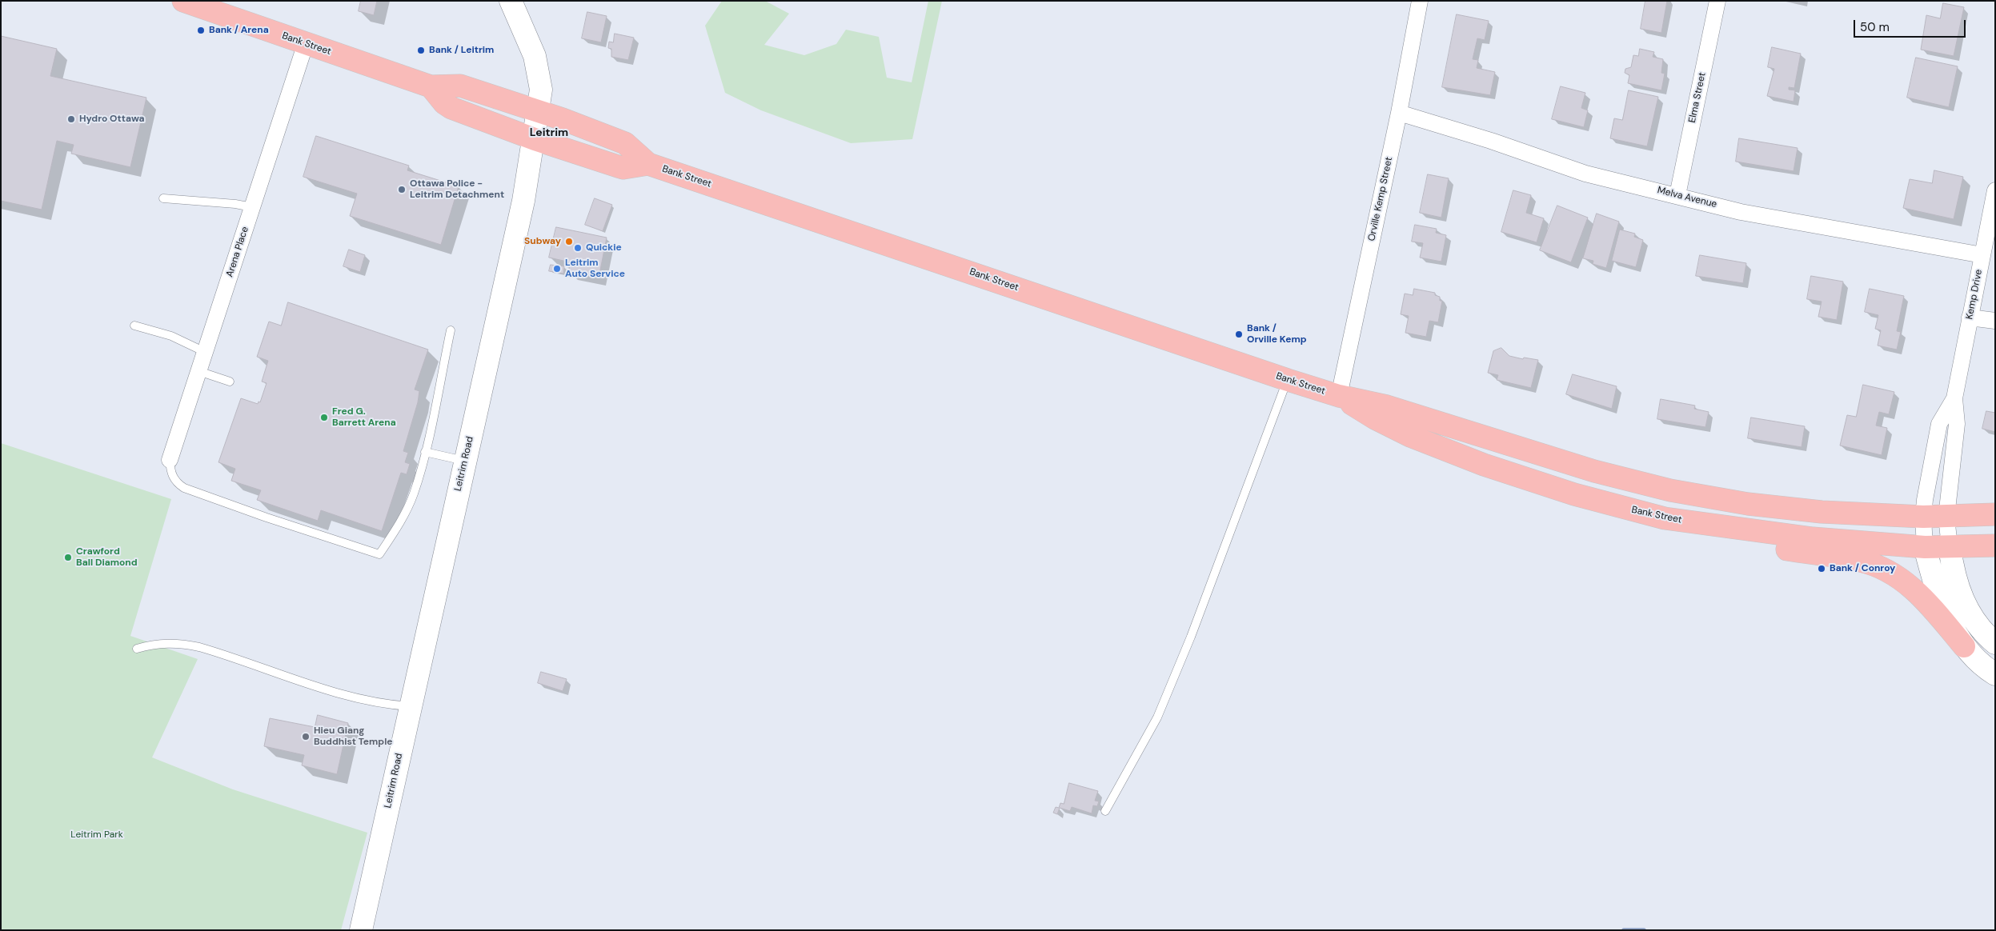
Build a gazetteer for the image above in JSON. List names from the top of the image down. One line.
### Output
{"streets":{"main road":["Bank Street","Leitrim Road"],"street":["Elma Street","Melva Avenue","Orville Kemp Street","Arena Place","Kemp Drive"]},"crossings":[["Bank Street","Orville Kemp Street"],["Bank Street","Arena Place"],["Bank Street","Kemp Drive"],["Bank Street","Leitrim Road"],["Elma Street","Melva Avenue"],["Melva Avenue","Orville Kemp Street"],["Melva Avenue","Kemp Drive"]],"districts":["Leitrim"],"parks":["Leitrim Park"],"places":["Bank / Arena","Bank / Leitrim","Hydro Ottawa","Ottawa Police - Leitrim Detachment","Subway","Quickie","Leitrim Auto Service","Bank / Orville Kemp","Fred G. Barrett Arena","Crawford Ball Diamond","Bank / Conroy","Hieu Giang Buddhist Temple"],"scale_bar":"50 m"}
